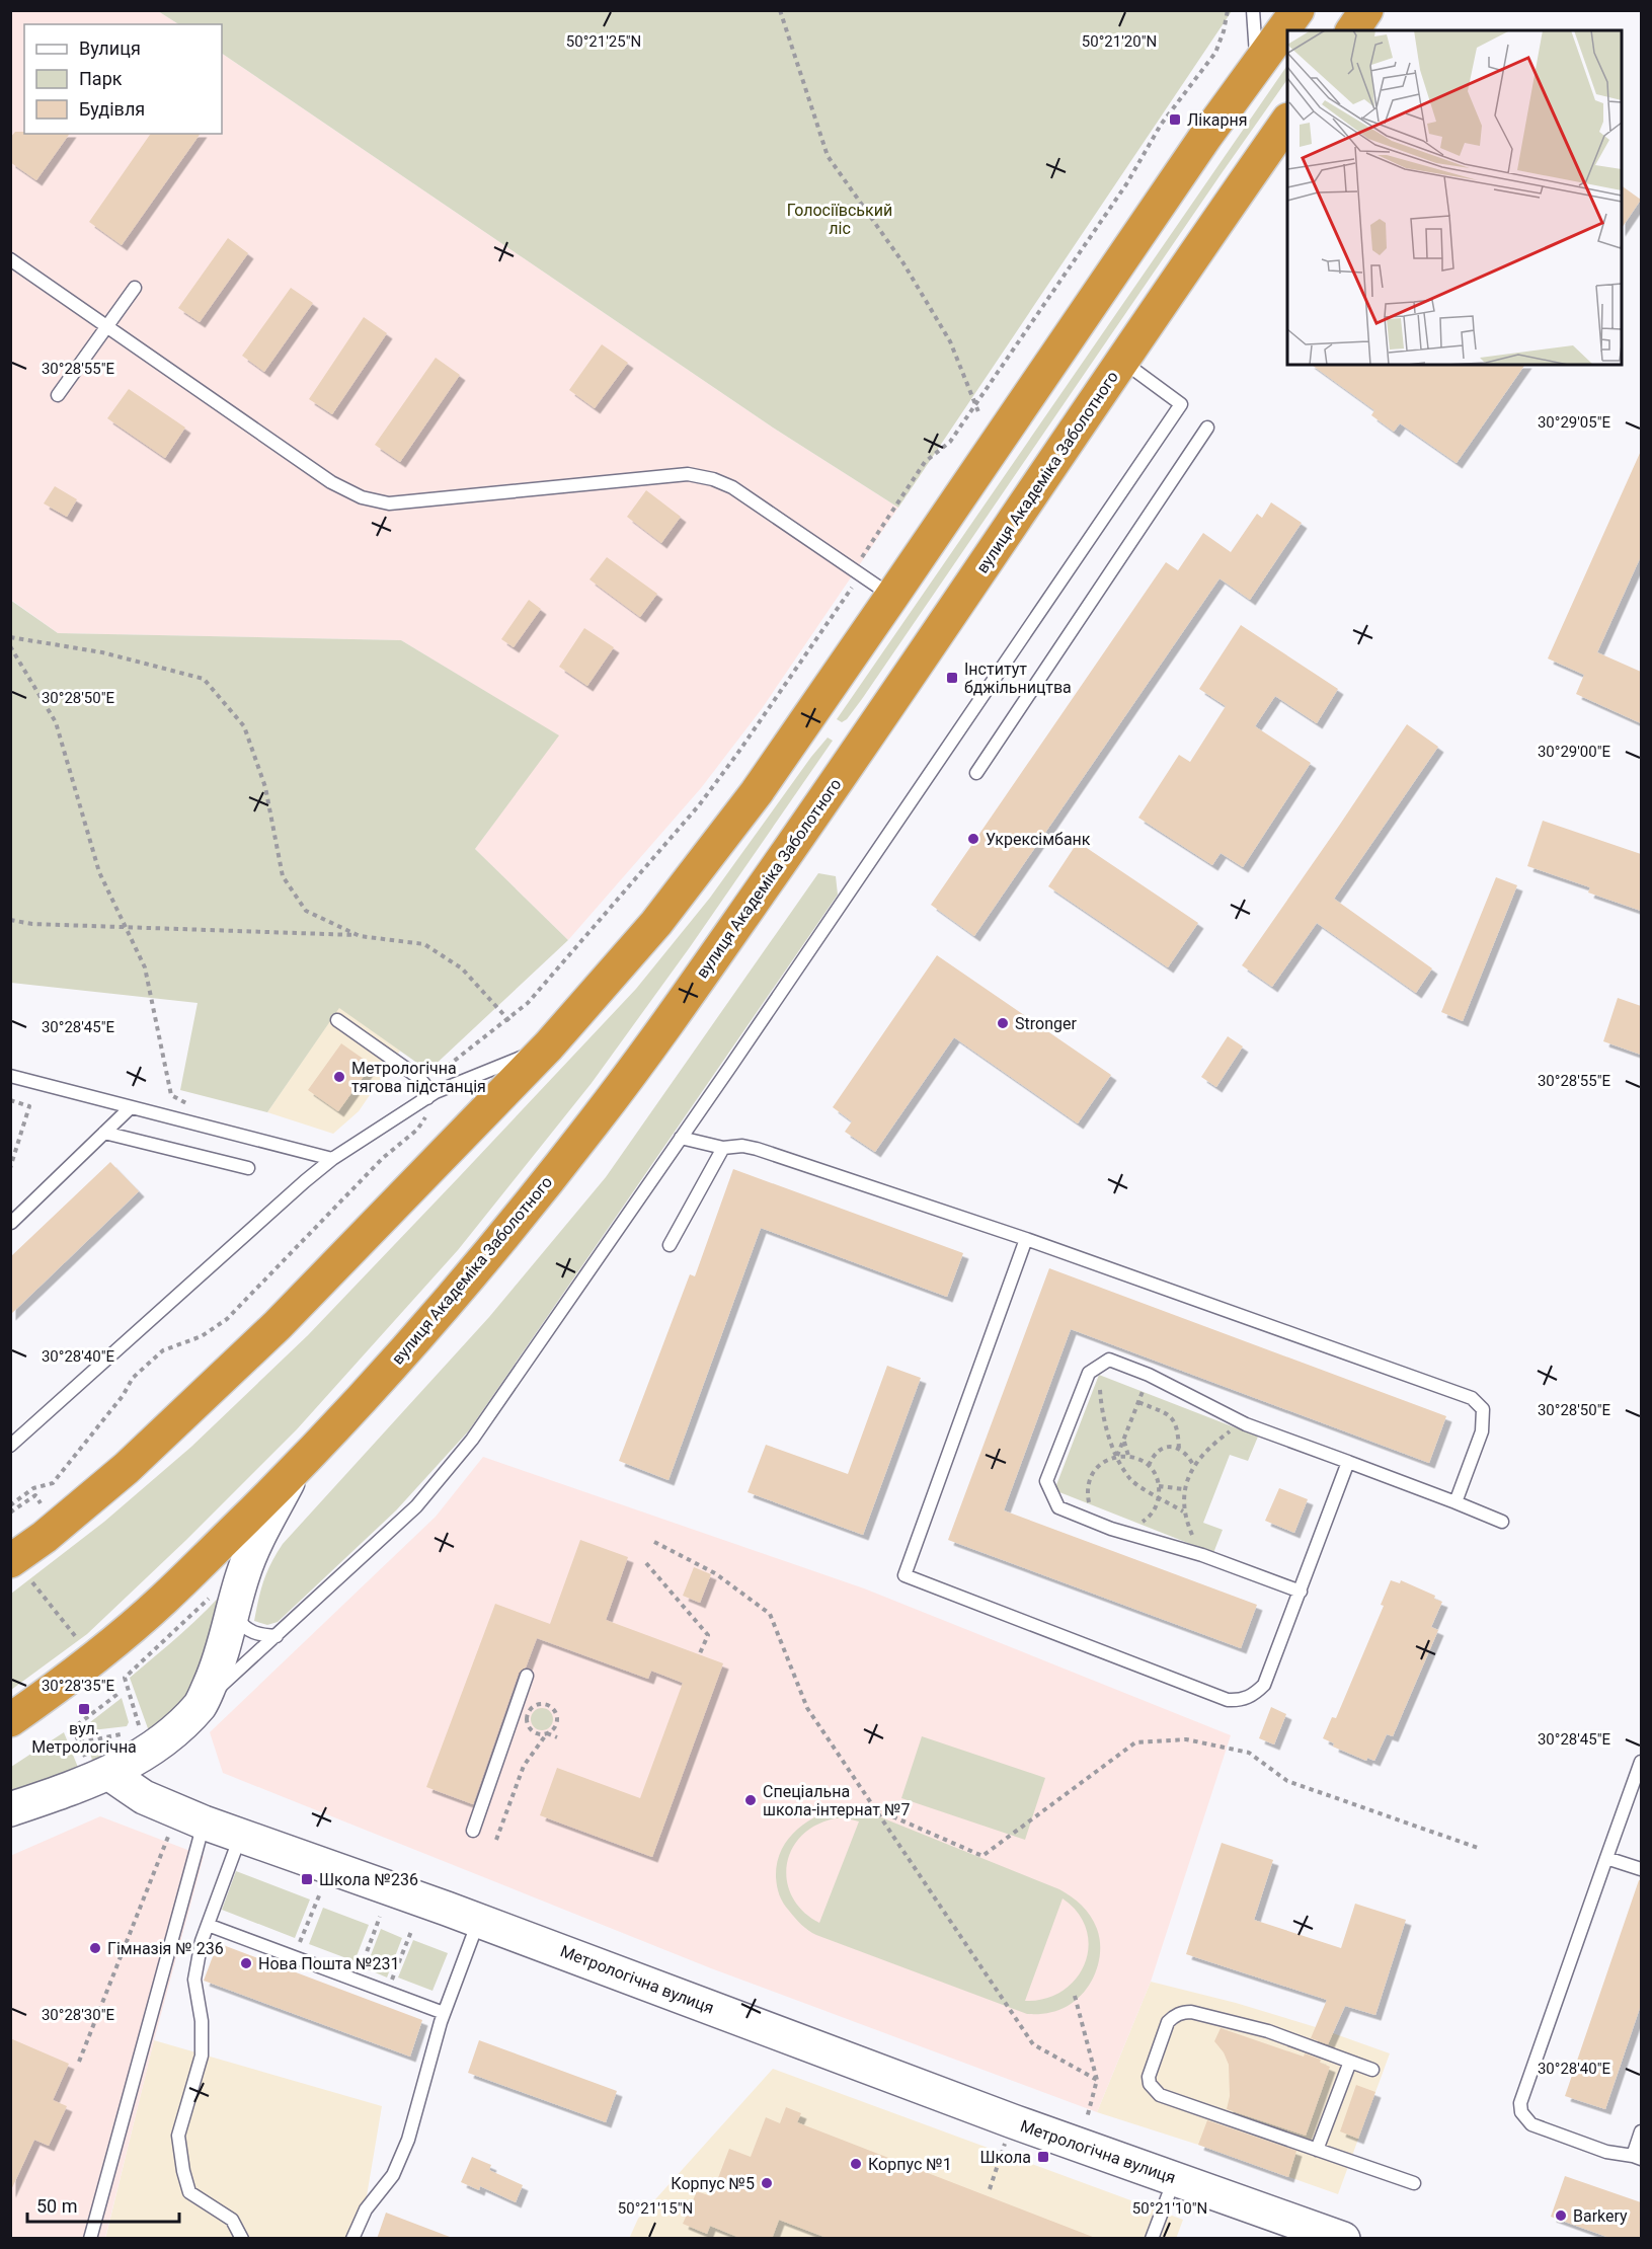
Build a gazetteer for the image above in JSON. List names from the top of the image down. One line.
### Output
{"streets":{"highway":["вулиця Академіка Заболотного"],"street":["Метрологічна вулиця"]},"parks":["Голосіївський ліс"],"places":{"transit":["Лікарня","Інститут бджільництва","вул. Метрологічна","Школа №236","Школа"],"other":["Укрексімбанк","Stronger","Метрологічна тягова підстанція","Спеціальна школа-інтернат №7","Гімназія № 236","Нова Пошта №231","Корпус №1","Корпус №5","Barkery"]},"legend":["Вулиця","Парк","Будівля"],"scale_bar":"50 m","coordinates":["50°21'25\"N","50°21'20\"N","30°28'55\"E","30°29'05\"E","30°28'50\"E","30°29'00\"E","30°28'45\"E","30°28'40\"E","30°28'35\"E","30°28'30\"E","50°21'15\"N","50°21'10\"N"]}
